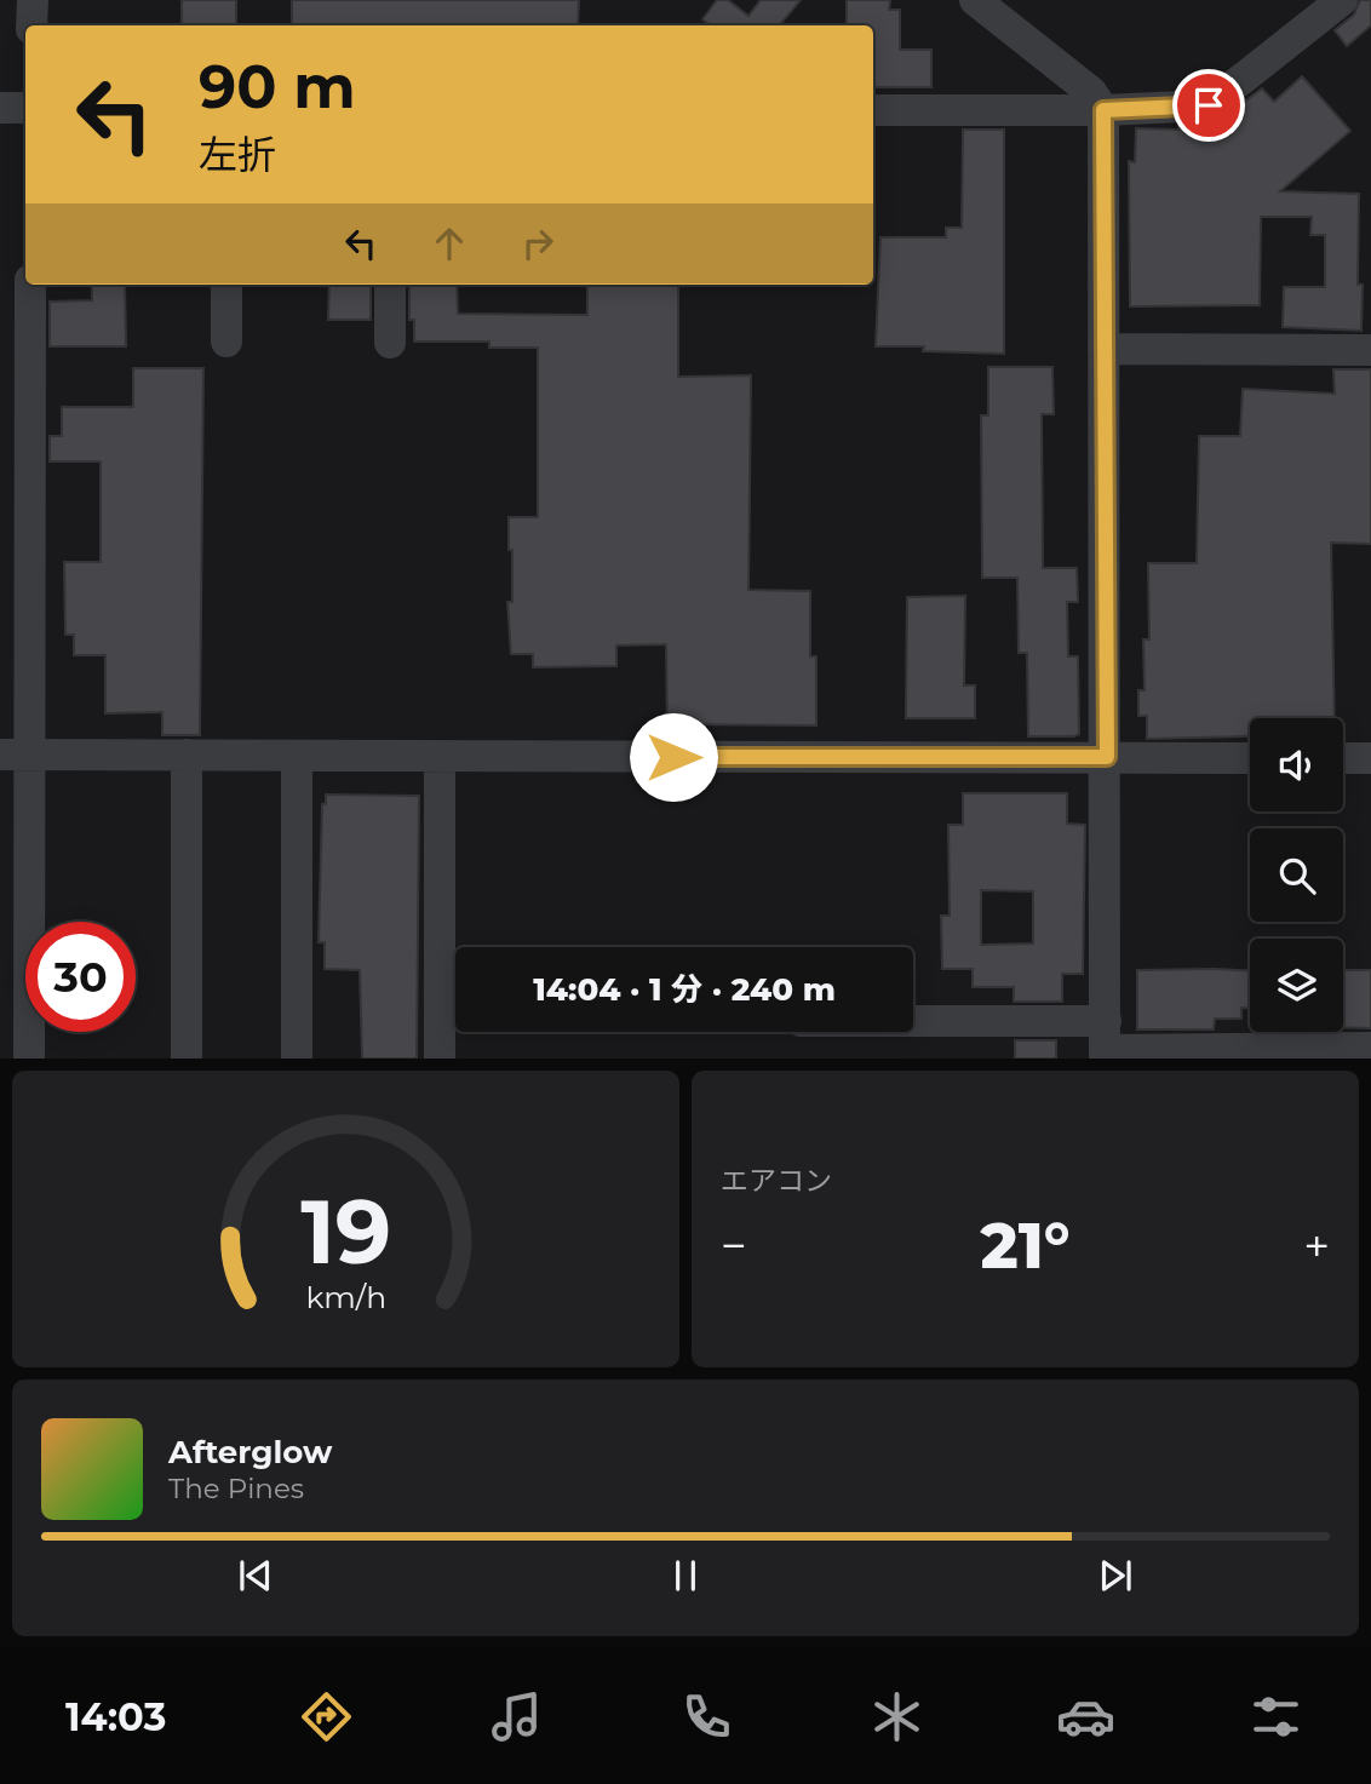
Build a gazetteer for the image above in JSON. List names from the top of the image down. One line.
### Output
{"page":{"turn":["90 m","左折"],"limit":"30","trip":"14:04 · 1 分 · 240 m","tile":"エアコン","heat":["−","21°","+"],"song":["Afterglow","The Pines"],"tabs":"14:03","gauge":["19","km/h"]}}
